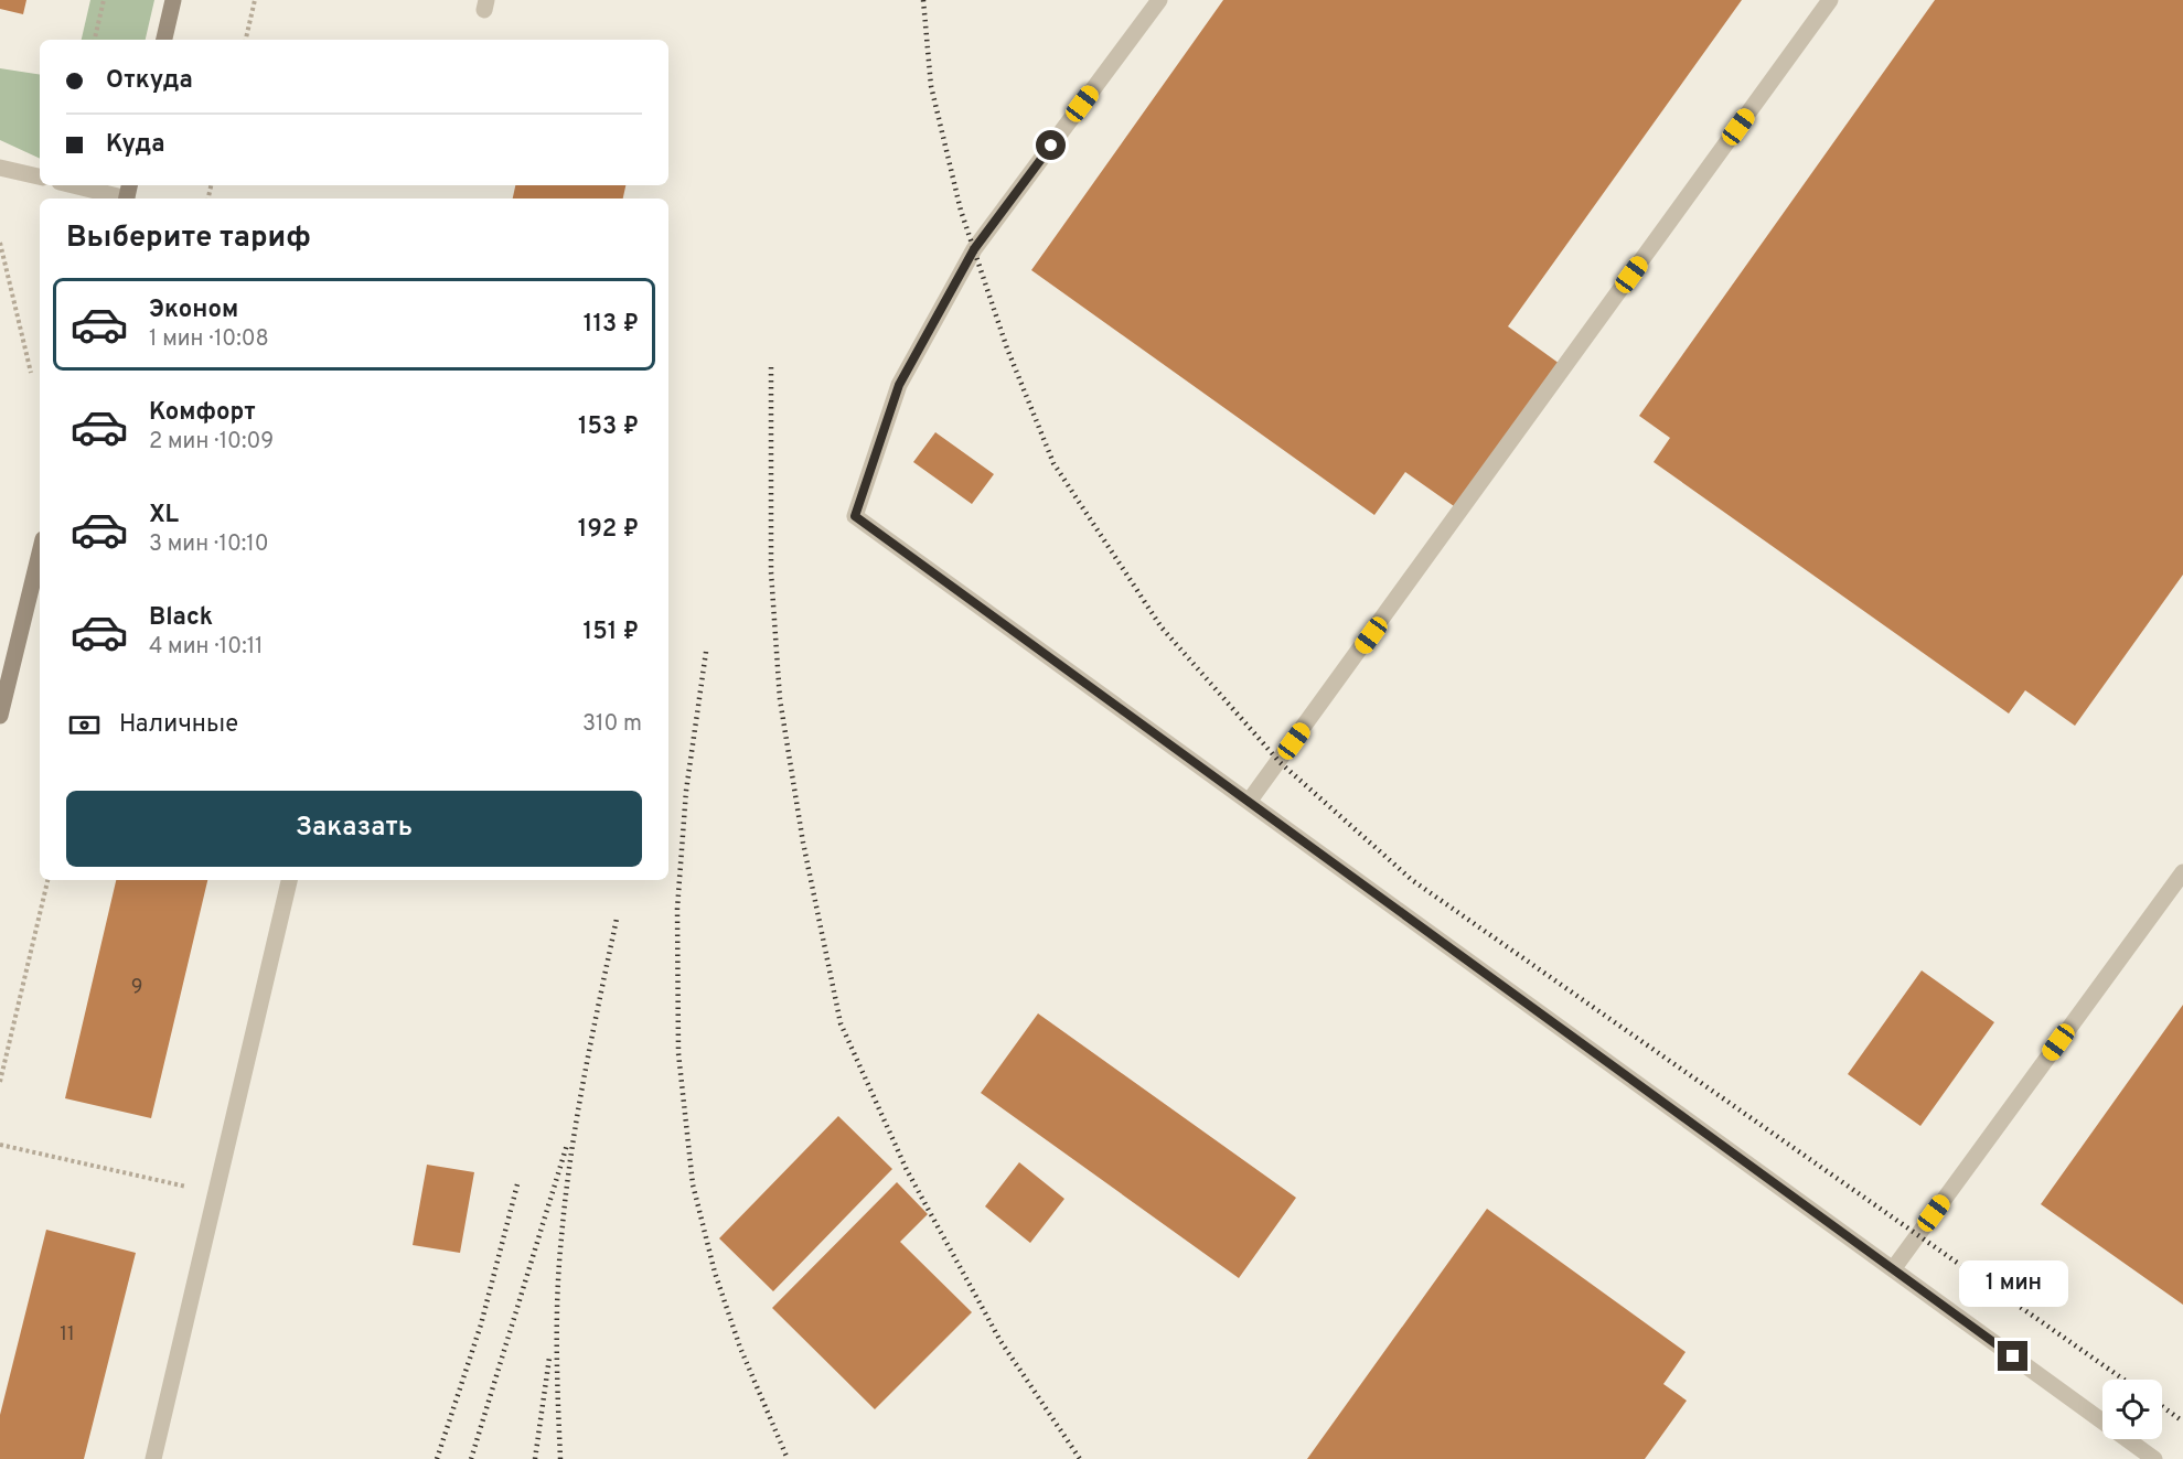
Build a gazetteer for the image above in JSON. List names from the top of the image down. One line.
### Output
{"house_numbers":["9","11"],"page":{"banner":["Откуда","Куда"],"heading":"Выберите тариф","list":[{"name":"Эконом","note":"1 мин · 10:08","value":"113 ₽"},{"name":"Комфорт","note":"2 мин · 10:09","value":"153 ₽"},{"name":"XL","note":"3 мин · 10:10","value":"192 ₽"},{"name":"Black","note":"4 мин · 10:11","value":"151 ₽"}],"pay":["Наличные","310 m"],"buttons":"Заказать","bubble":"1 мин"}}
